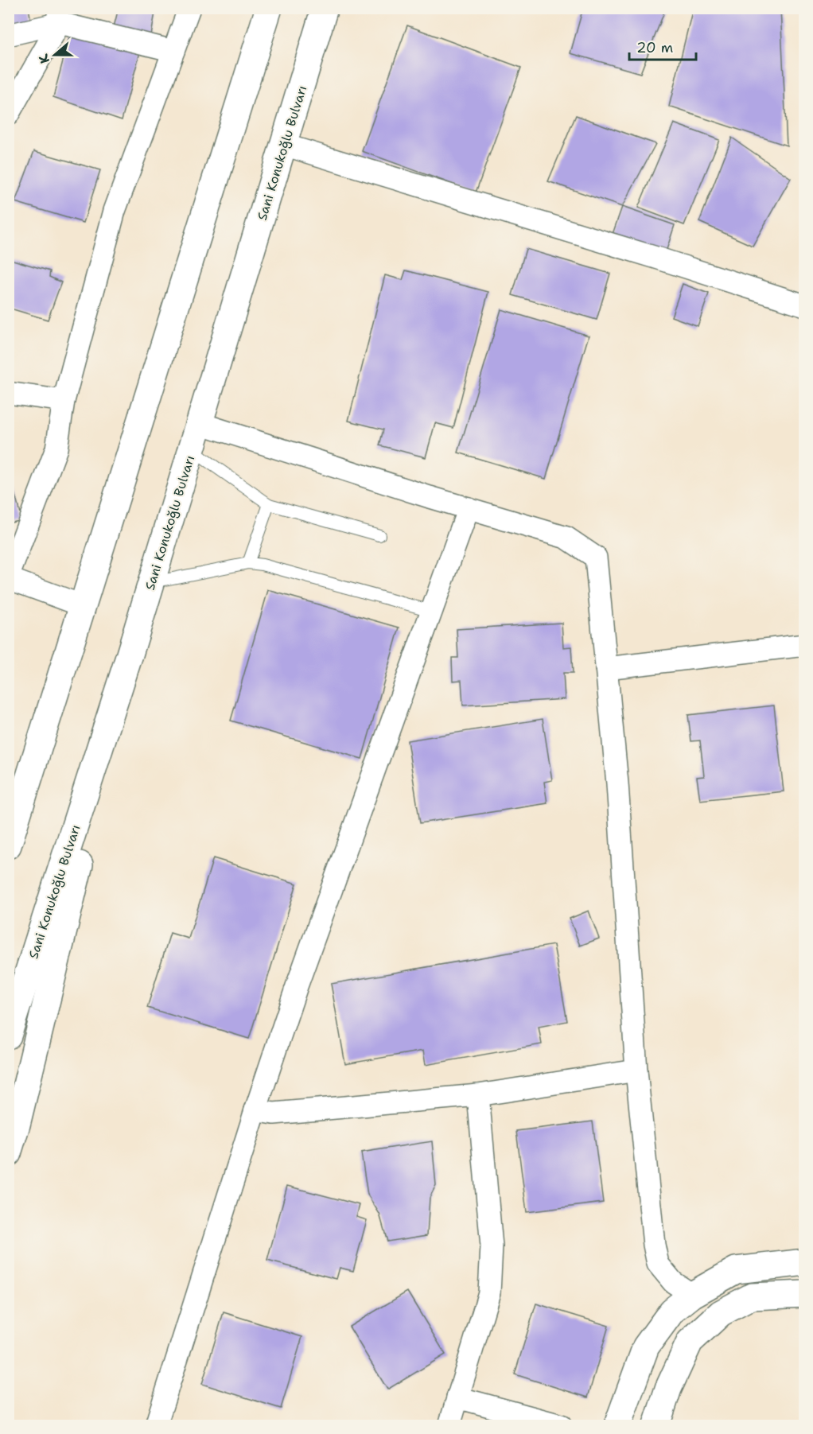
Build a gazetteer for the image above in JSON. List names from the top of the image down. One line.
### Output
{"streets":{"main road":["Sani Konukoğlu Bulvarı"]},"scale_bar":"20 m","north":"left"}
